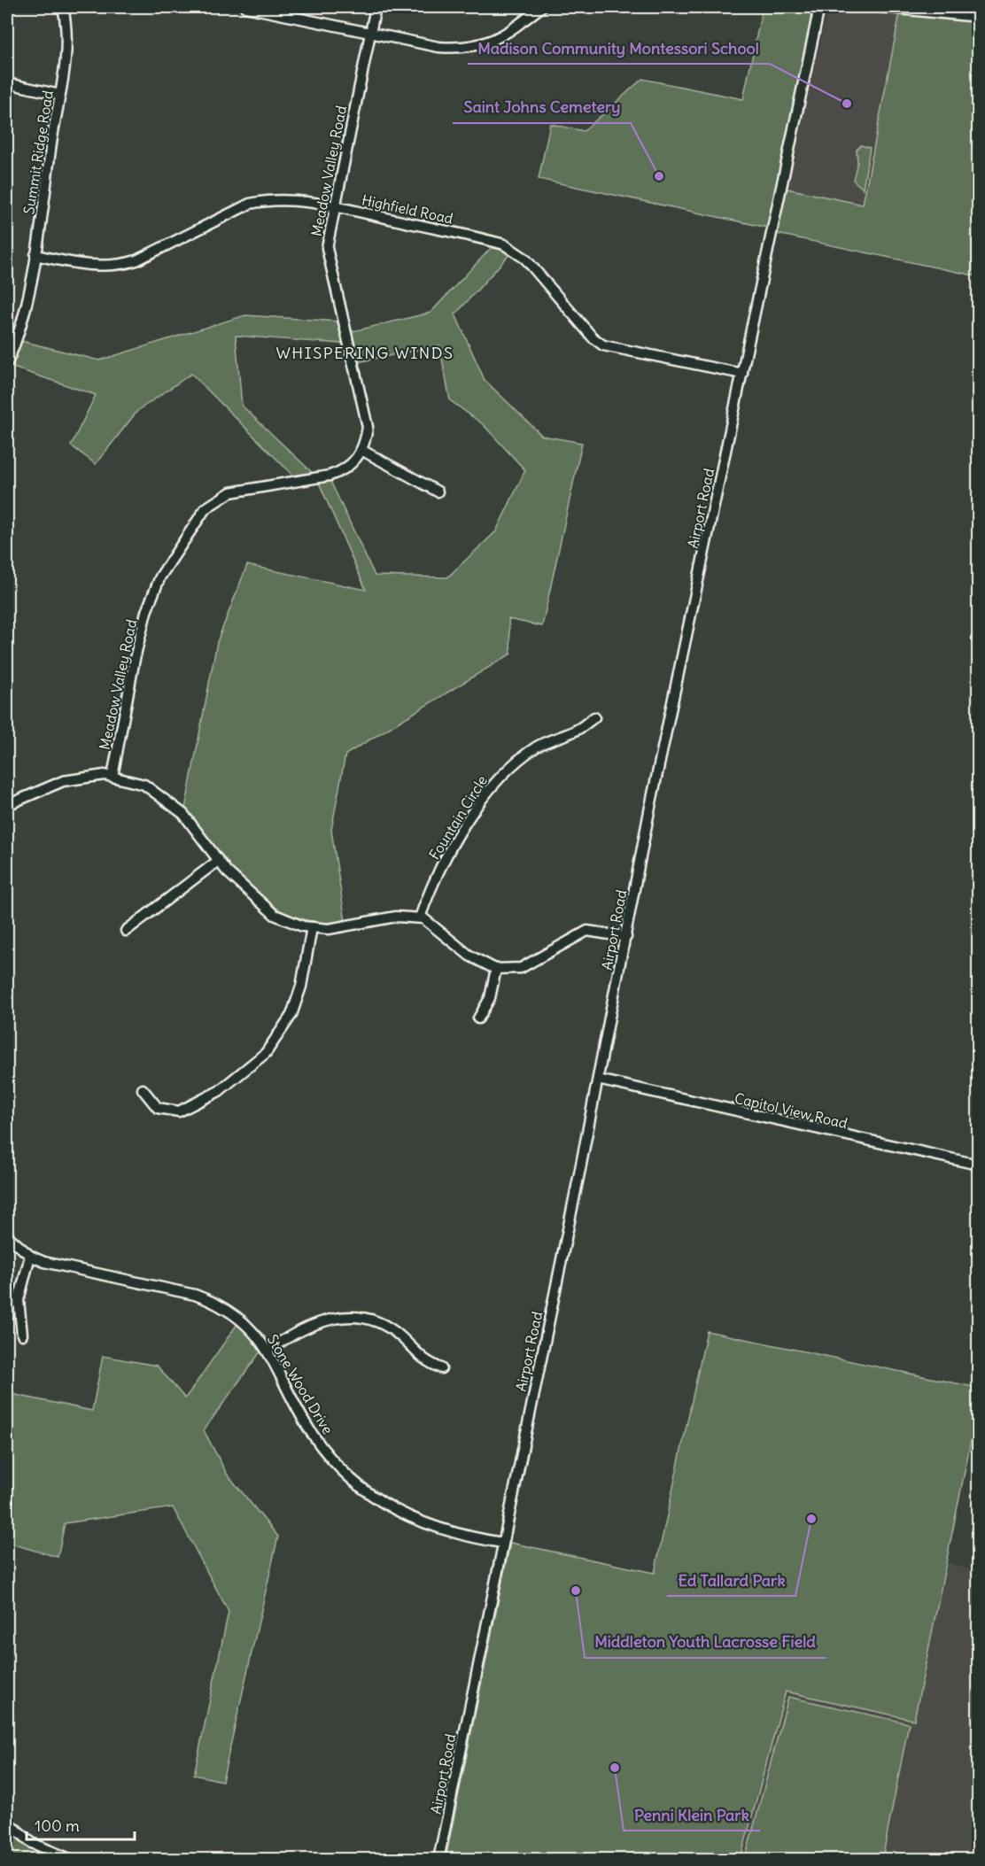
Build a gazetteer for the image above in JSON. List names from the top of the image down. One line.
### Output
{"streets":{"street":["Summit Ridge Road","Meadow Valley Road","Highfield Road","Airport Road","Fountain Circle","Capitol View Road","Stone Wood Drive"]},"crossings":[["Summit Ridge Road","Highfield Road"],["Meadow Valley Road","Highfield Road"],["Highfield Road","Airport Road"],["Airport Road","Capitol View Road"],["Airport Road","Stone Wood Drive"]],"districts":["WHISPERING WINDS"],"places":["Madison Community Montessori School","Saint Johns Cemetery","Ed Tallard Park","Middleton Youth Lacrosse Field","Penni Klein Park"],"scale_bar":"100 m"}
